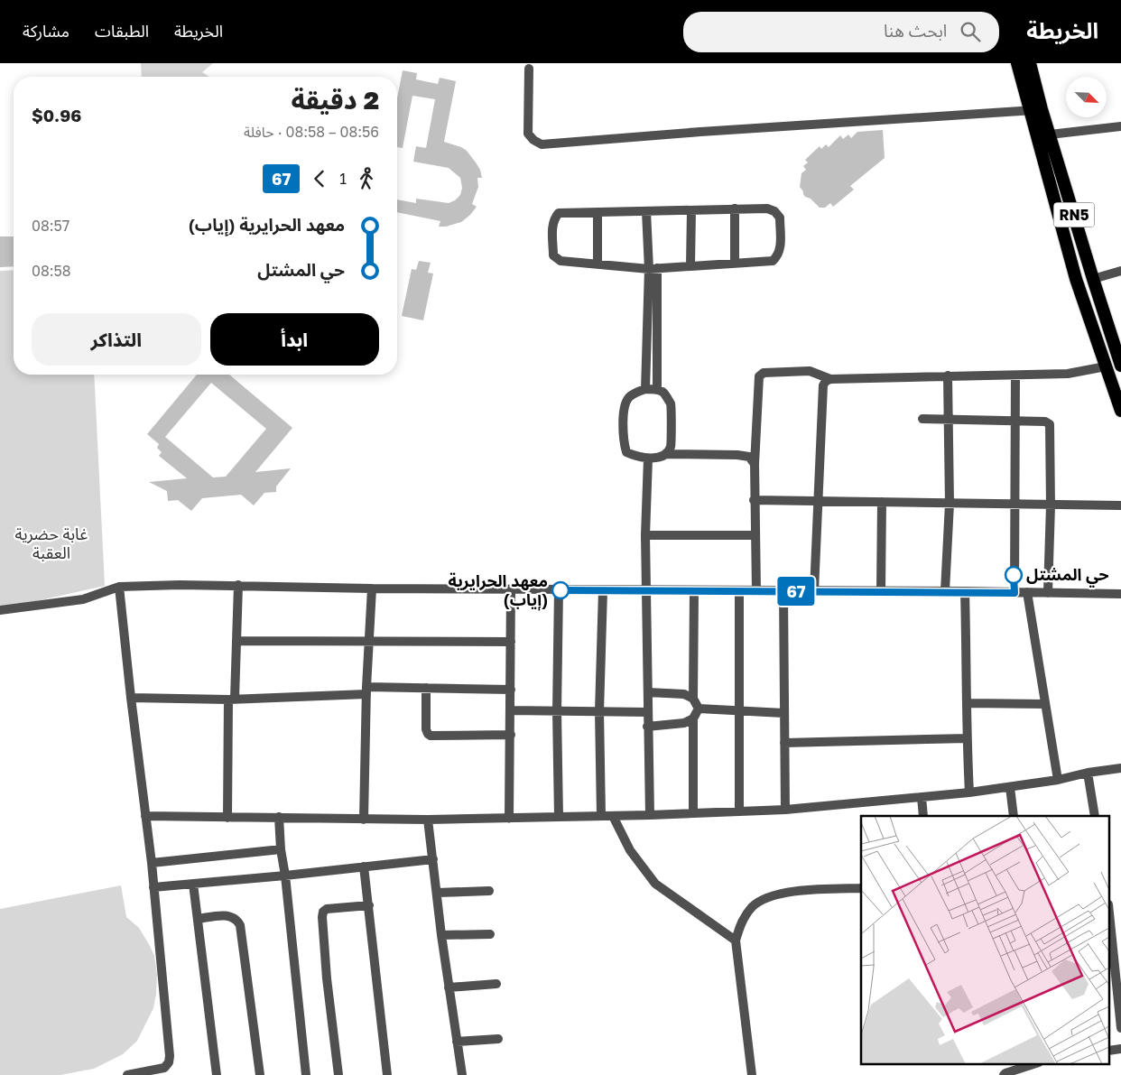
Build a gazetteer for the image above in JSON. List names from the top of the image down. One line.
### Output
{"streets":{"highway":["RN5"]},"parks":["غابة حضرية العقبة"],"places":["حي المشتل","معهد الحرايرية (إياب)"],"lines":["bus line 67"],"north":"bottom right","page":{"header":"الخريطة","search":"ابحث هنا","nav":["الخريطة","الطبقات","مشاركة"],"on_map":"67","heading":["2 دقيقة","08:56 – 08:58 · حافلة","$0.96"],"legs":["1","67"],"list":[{"name":"معهد الحرايرية (إياب)","value":"08:57"},{"name":"حي المشتل","value":"08:58"}],"buttons":["ابدأ","التذاكر"]}}
